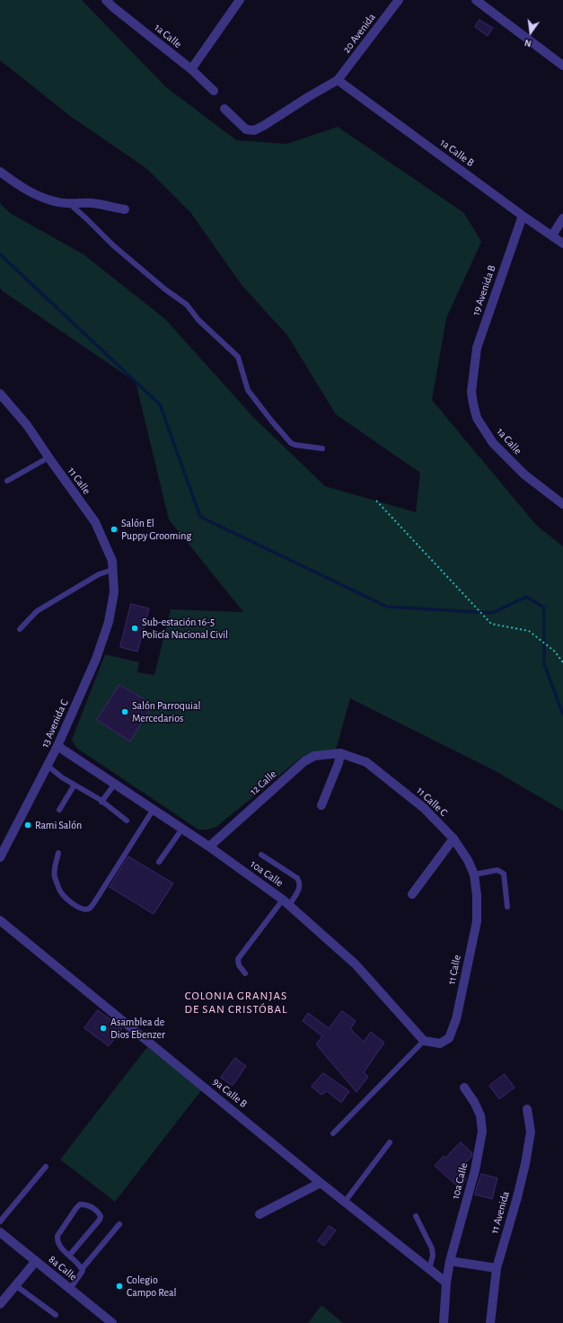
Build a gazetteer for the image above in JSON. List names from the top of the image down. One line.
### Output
{"streets":{"street":["20 Avenida","1a Calle","1a Calle B","19 Avenida B","11 Calle","13 Avenida C","12 Calle","11 Calle C","10a Calle","9a Calle B","11 Avenida","8a Calle"]},"crossings":[["20 Avenida","1a Calle B"],["1a Calle","19 Avenida B"],["1a Calle B","19 Avenida B"],["11 Calle","13 Avenida C"],["11 Calle","11 Calle C"],["11 Calle","10a Calle"],["13 Avenida C","10a Calle"],["12 Calle","11 Calle C"],["12 Calle","10a Calle"],["10a Calle","9a Calle B"]],"districts":["COLONIA GRANJAS DE SAN CRISTÓBAL"],"places":["Salón El Puppy Grooming","Sub-estación 16-5 Policía Nacional Civil","Salón Parroquial Mercedarios","Rami Salón","Asamblea de Dios Ebenzer","Colegio Campo Real"],"north":"bottom"}
